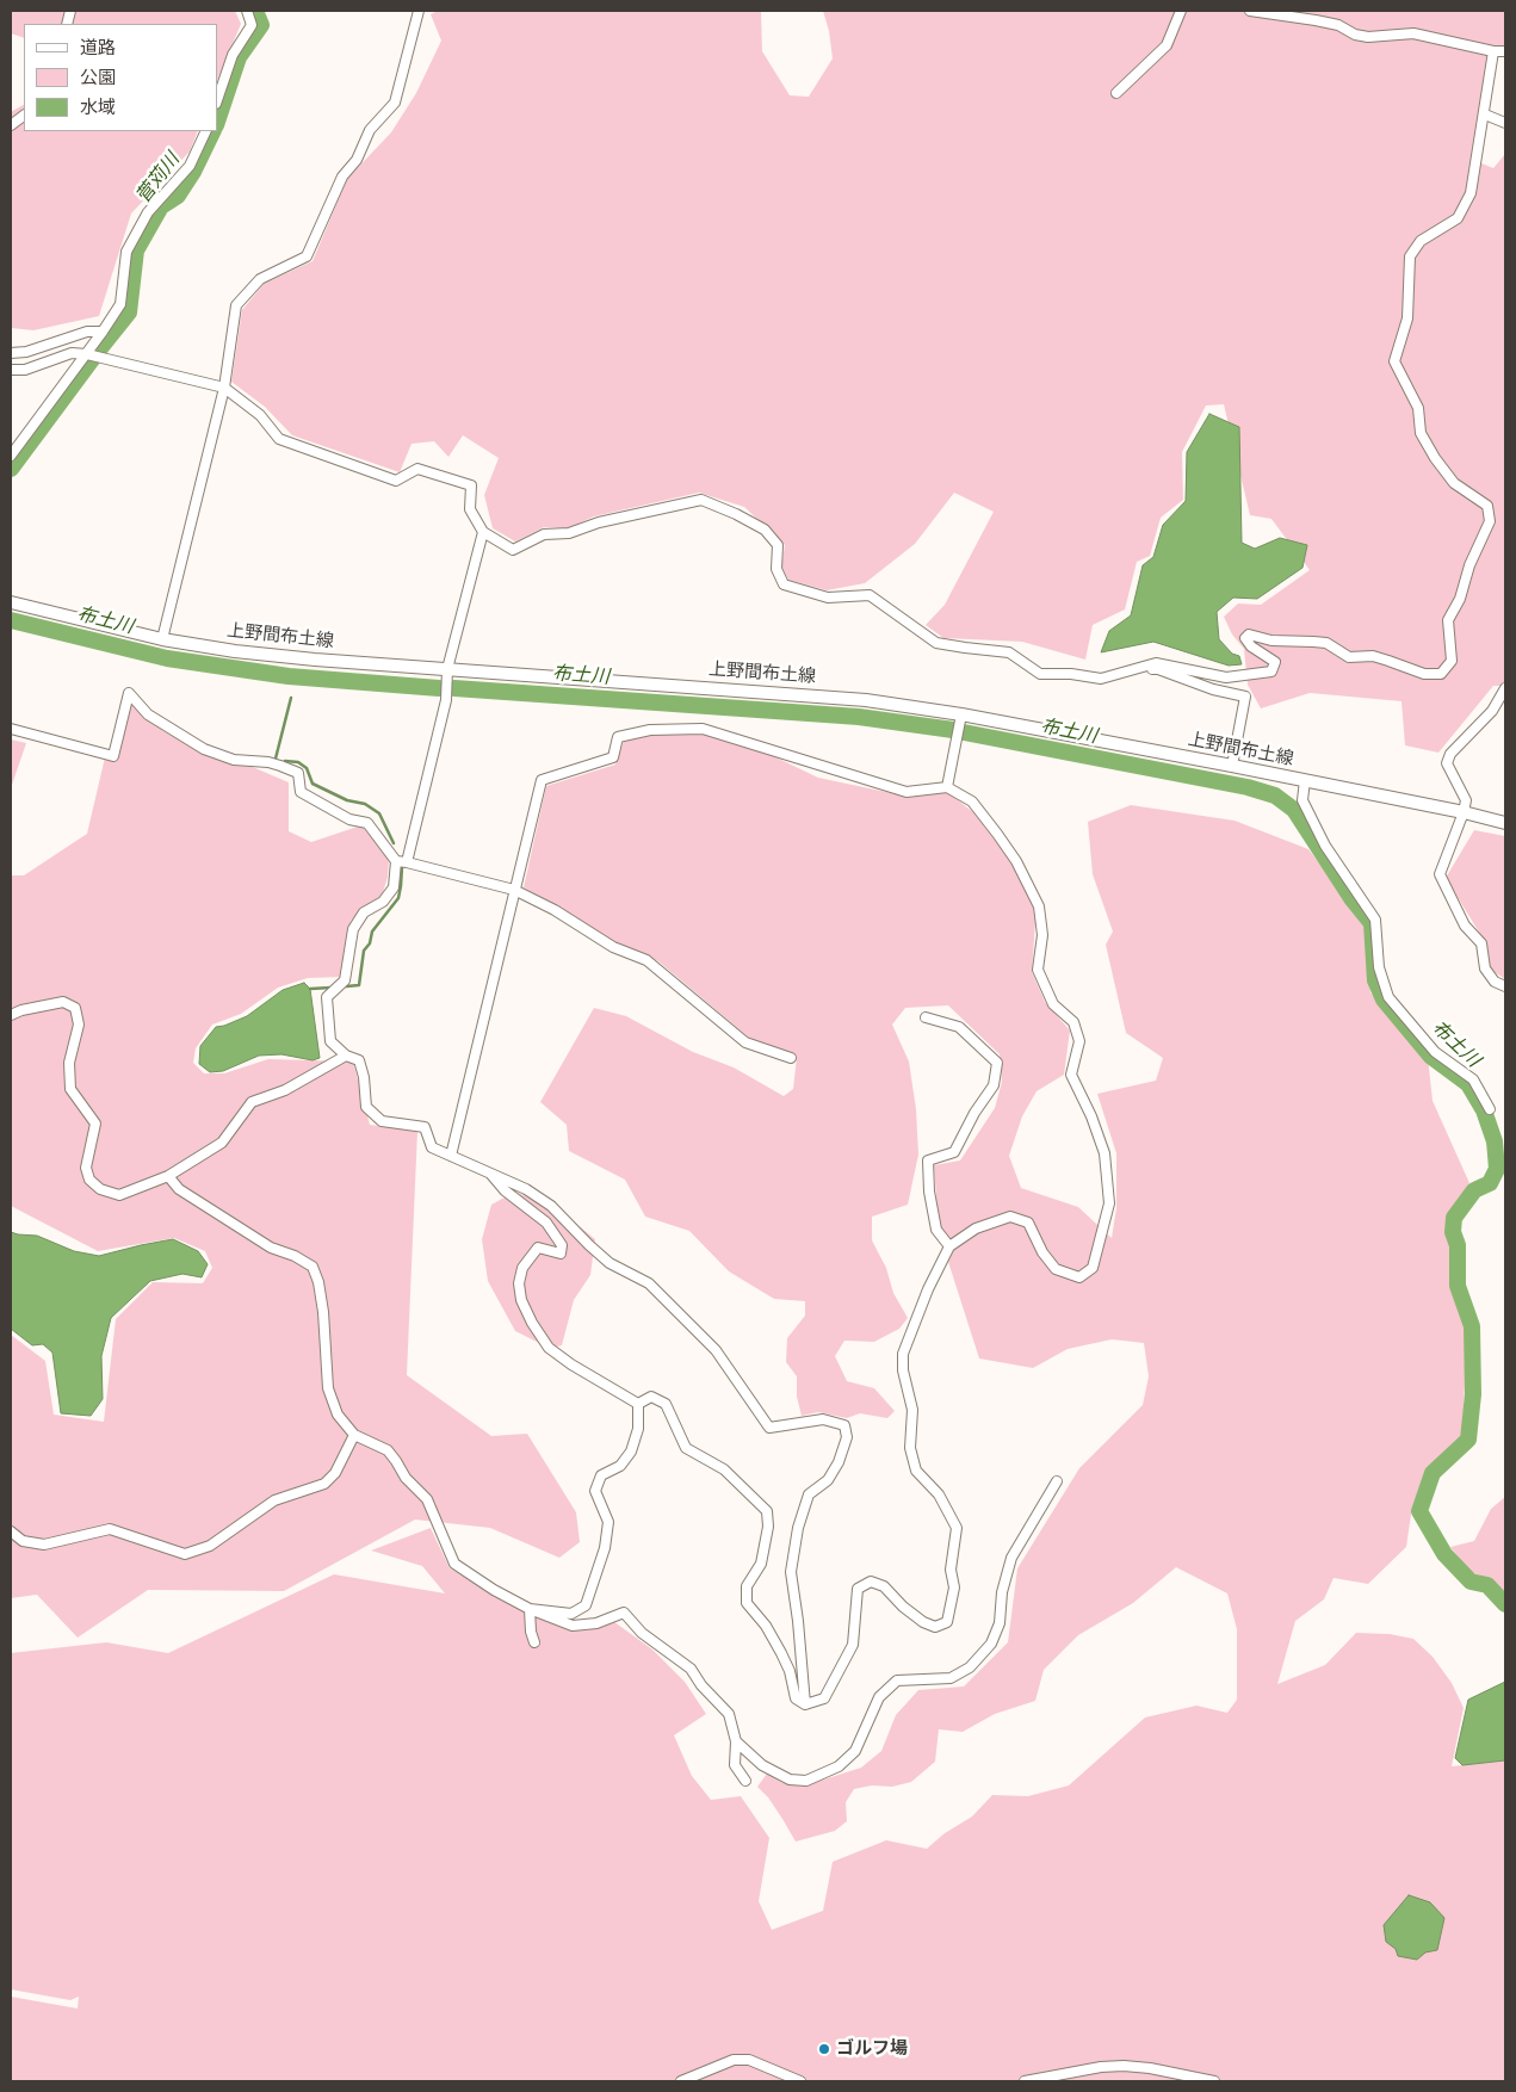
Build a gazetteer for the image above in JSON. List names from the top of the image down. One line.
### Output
{"streets":{"main road":["上野間布土線"]},"water":["菅苅川","布土川"],"places":["ゴルフ場"],"legend":["道路","公園","水域"]}
